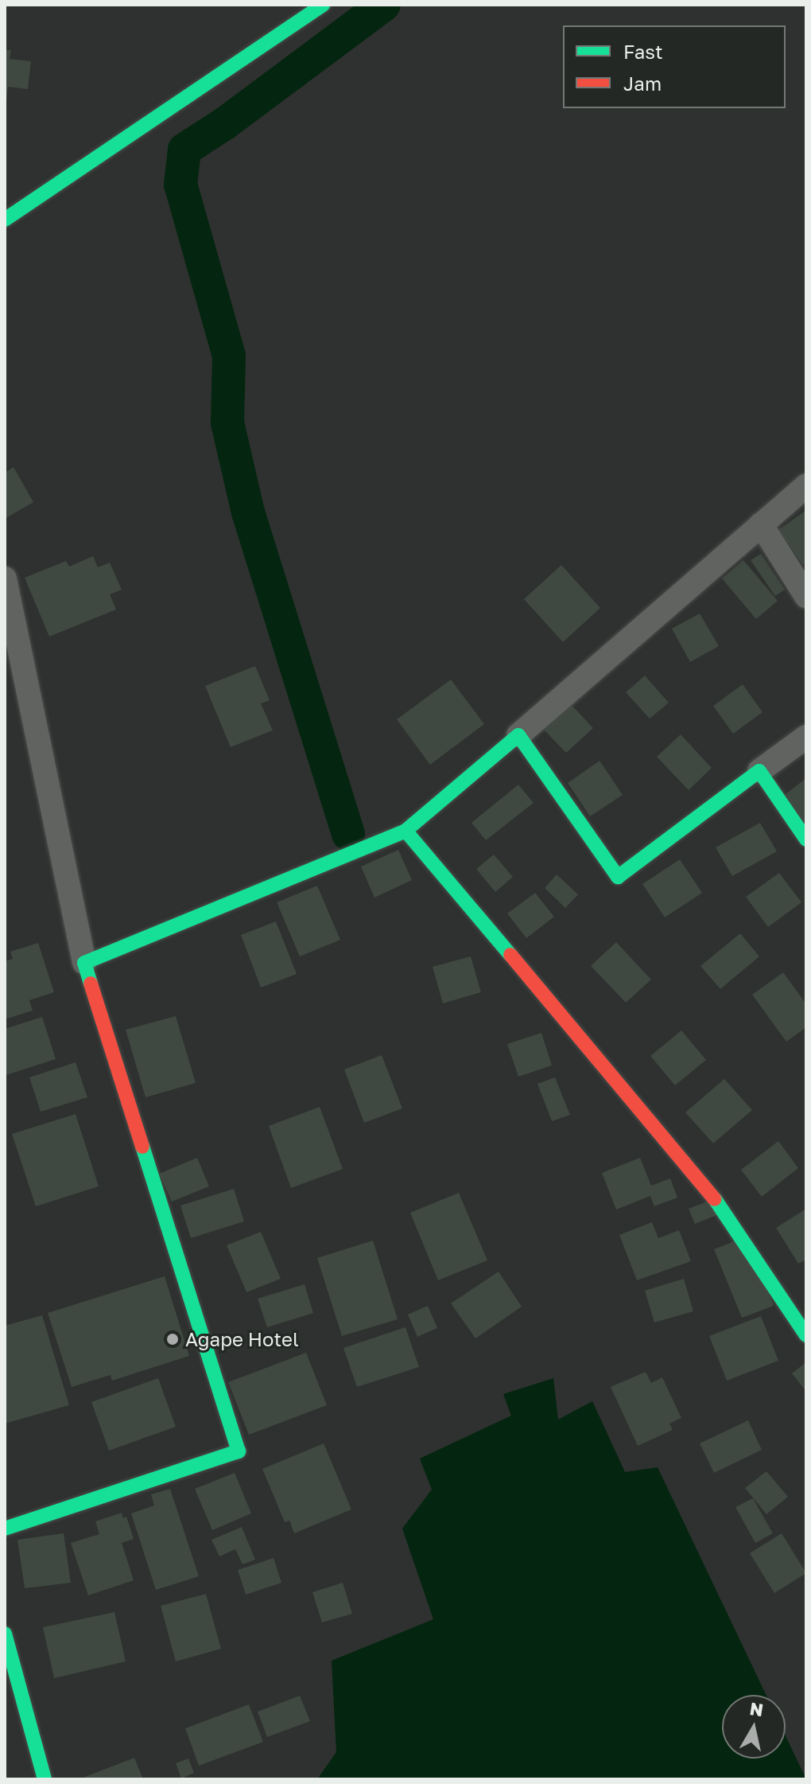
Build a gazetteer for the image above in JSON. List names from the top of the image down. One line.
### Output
{"places":["Agape Hotel"],"legend":["Fast","Jam"],"north":"top"}
